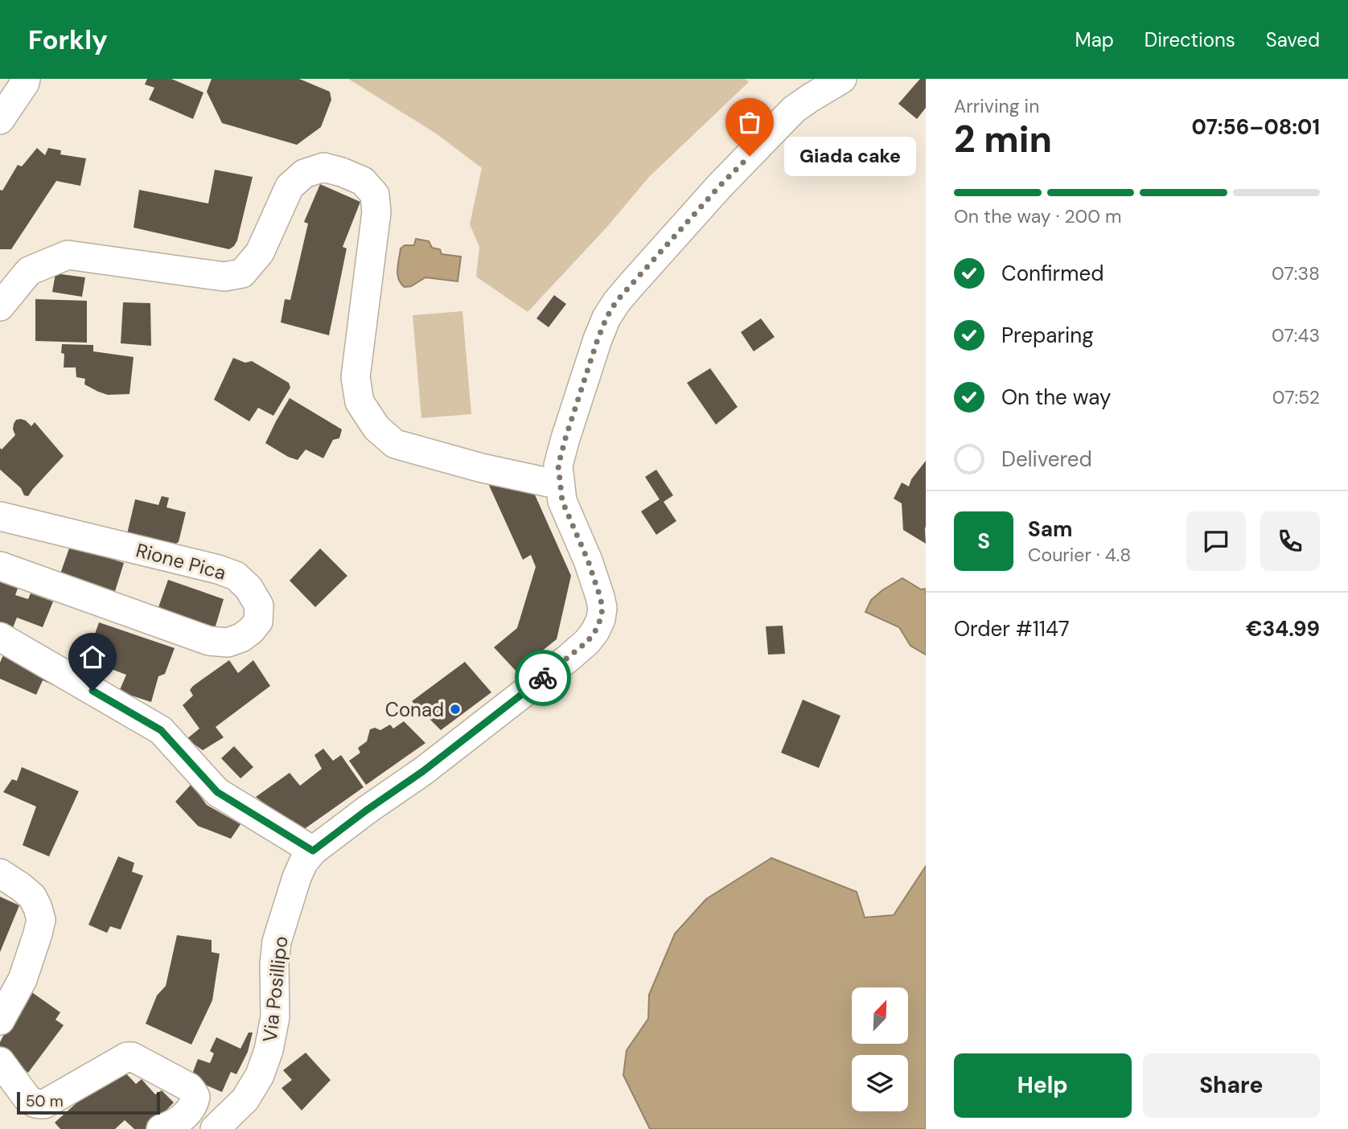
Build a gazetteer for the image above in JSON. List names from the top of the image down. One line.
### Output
{"streets":{"street":["Rione Pica","Via Posillipo"]},"places":["Giada cake","Conad"],"scale_bar":"50 m","north":"top right","page":{"header":"Forkly","nav":["Map","Directions","Saved"],"heading":["2 min","Arriving in","07:56–08:01"],"panel":["Sam","Courier · 4.8","Order #1147","€34.99"],"bubble":"Giada cake","bar":"On the way · 200 m","list":[["Confirmed","07:38"],["Preparing","07:43"],["On the way","07:52"],"Delivered"],"round":"S","buttons":["Help","Share"],"scale":"50 m"}}
